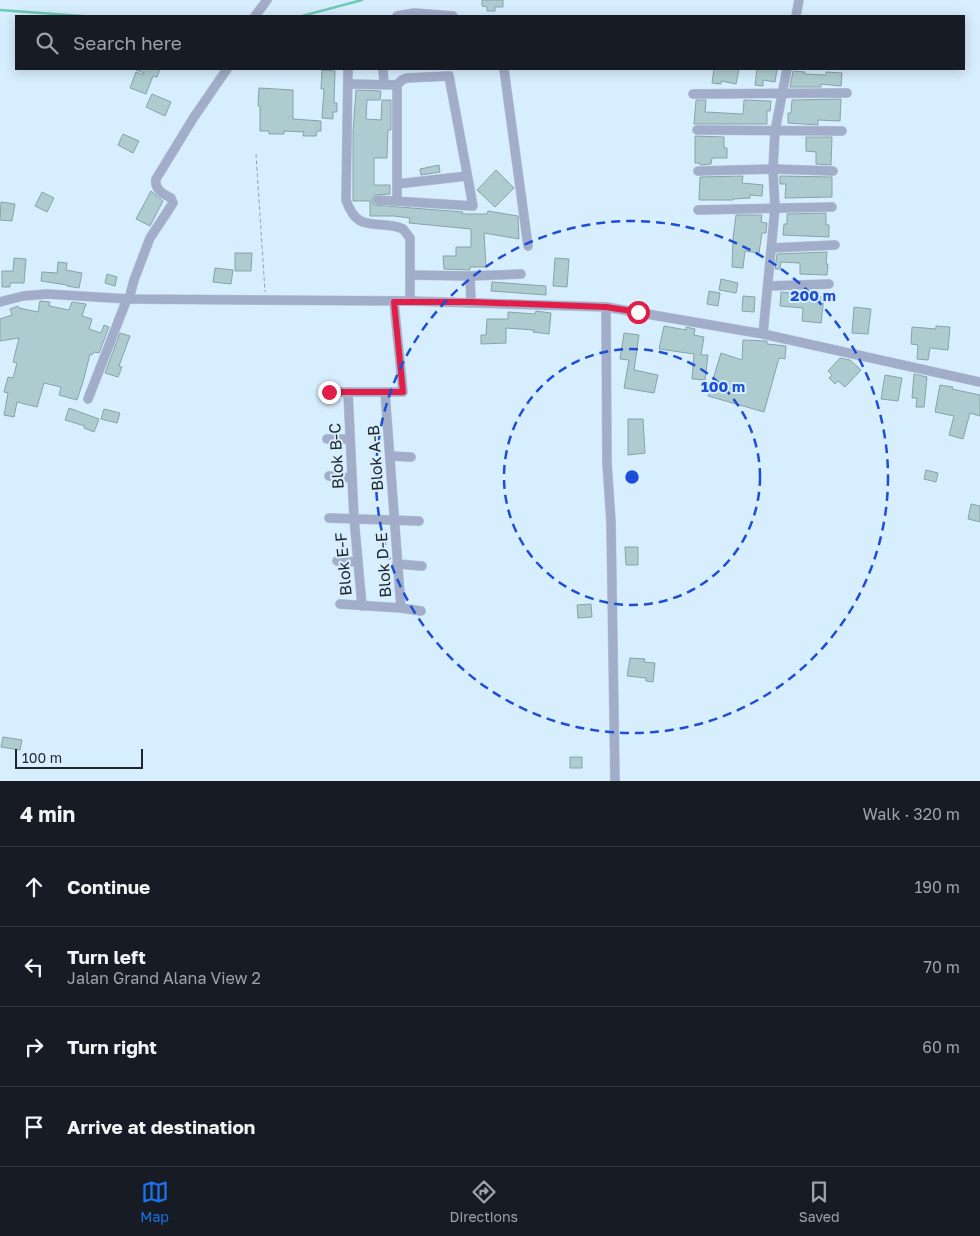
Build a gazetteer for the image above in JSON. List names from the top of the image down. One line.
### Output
{"streets":{"street":["Blok B-C","Blok A-B","Blok E-F","Blok D-E"]},"crossings":[["Blok B-C","Blok E-F"],["Blok A-B","Blok D-E"]],"scale_bar":"100 m","page":{"search":"Search here","scale":"100 m","heading":["4 min","Walk · 320 m"],"list":[["Continue","190 m"],["Turn left","Jalan Grand Alana View 2","70 m"],["Turn right","60 m"],"Arrive at destination"],"nav":["Map","Directions","Saved"]},"rings":["200 m","100 m"]}
